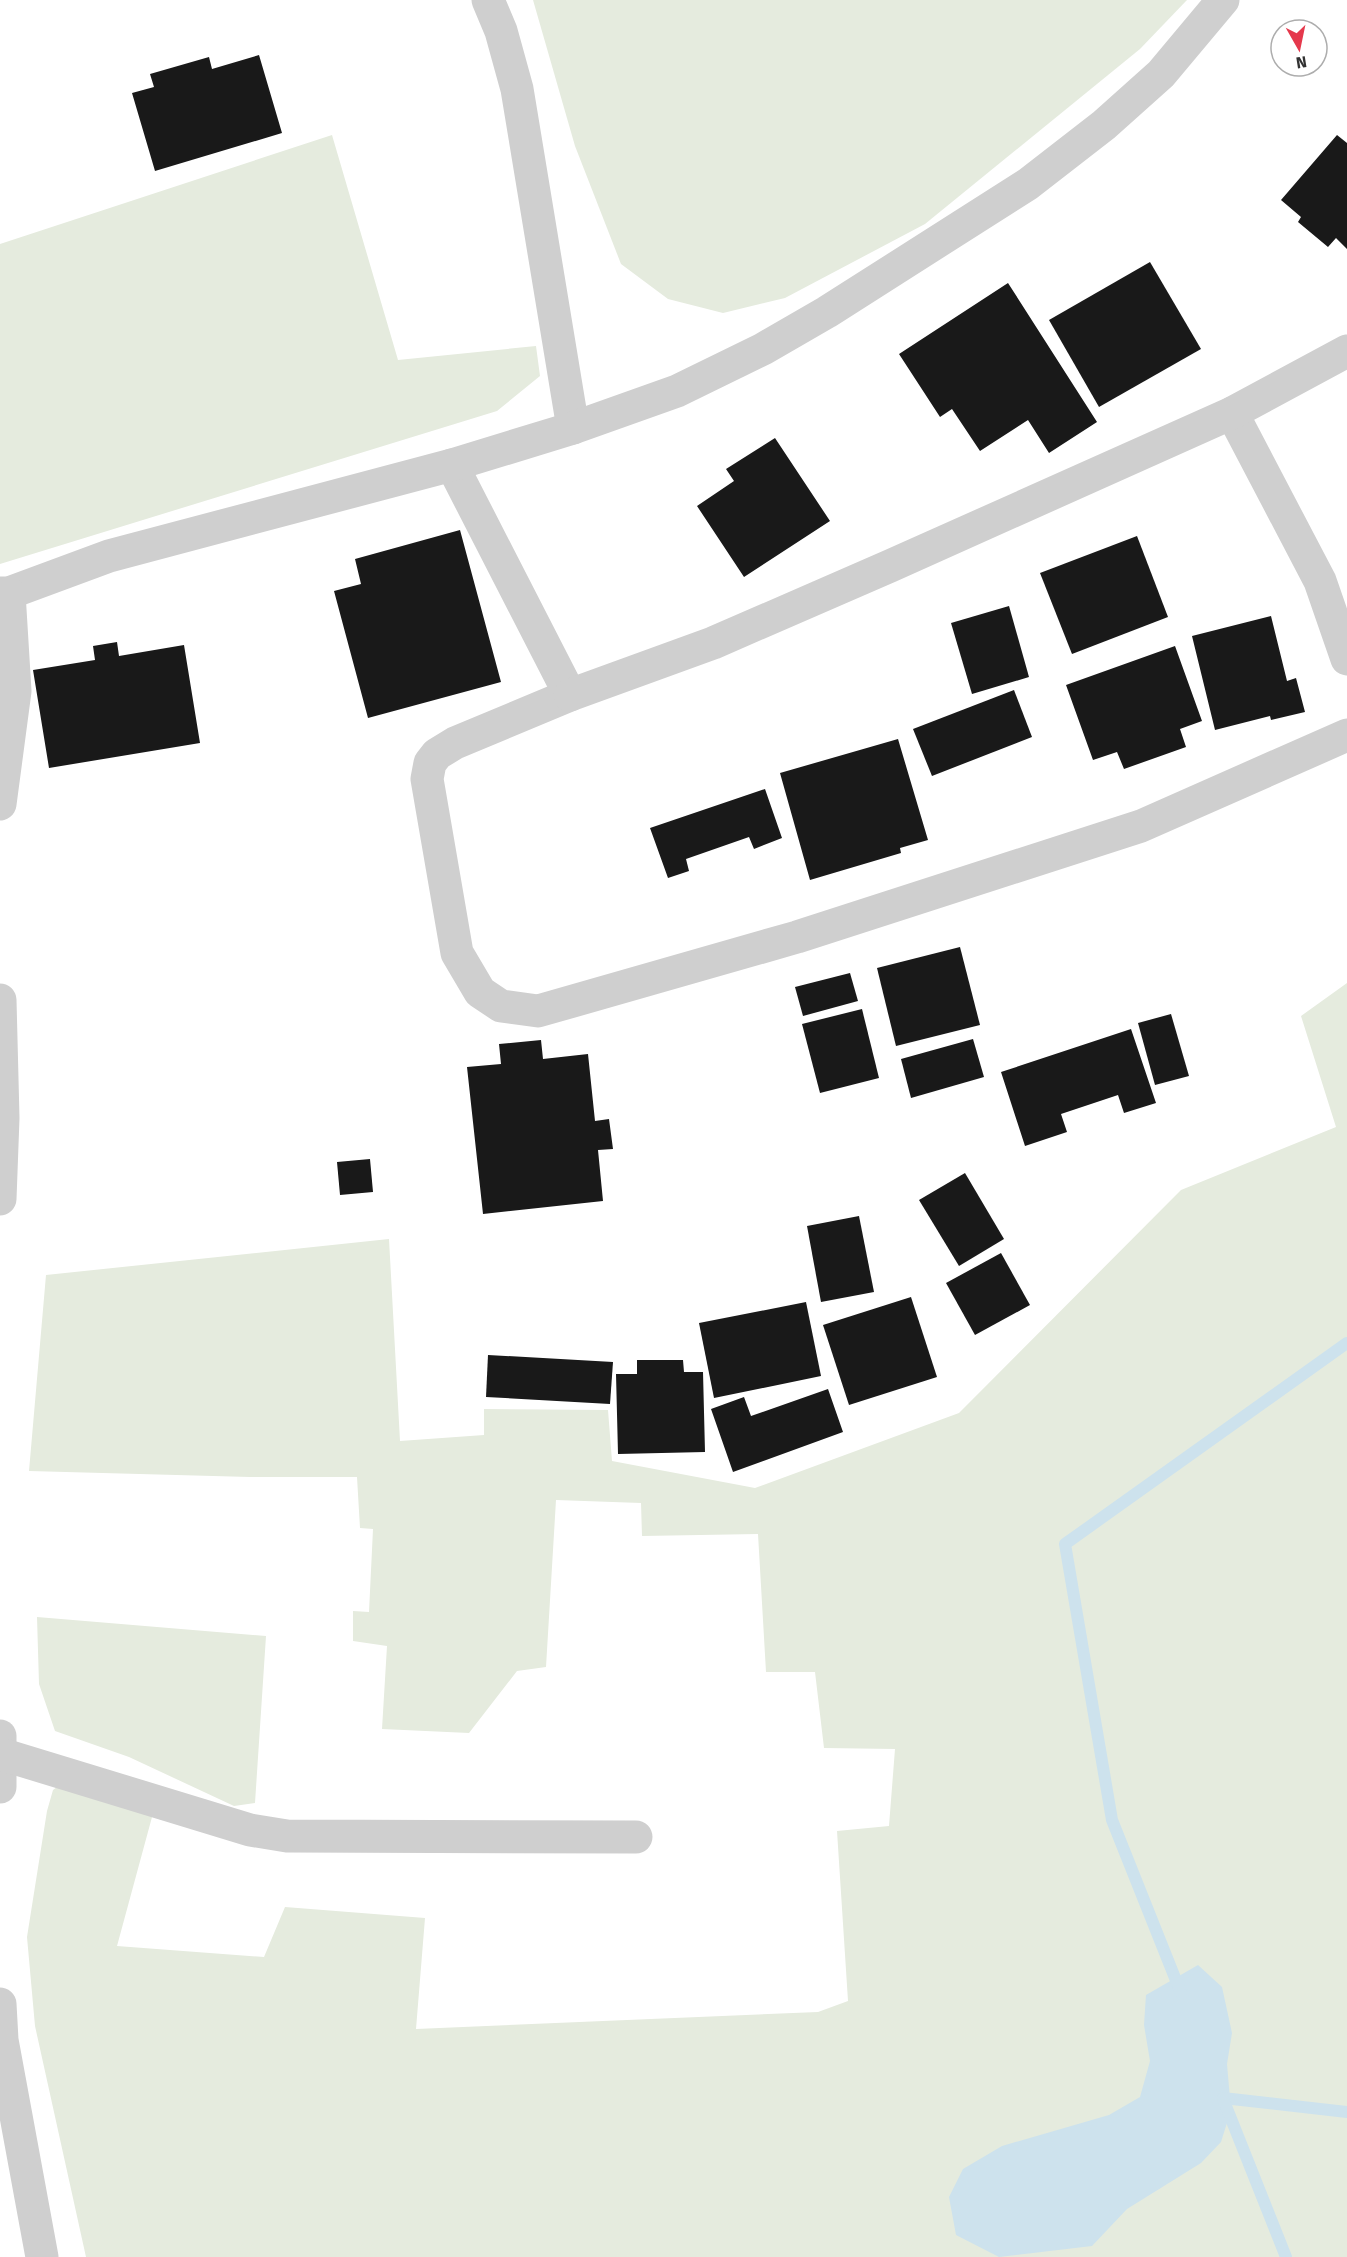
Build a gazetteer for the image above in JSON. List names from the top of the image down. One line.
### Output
{"north":"bottom"}
